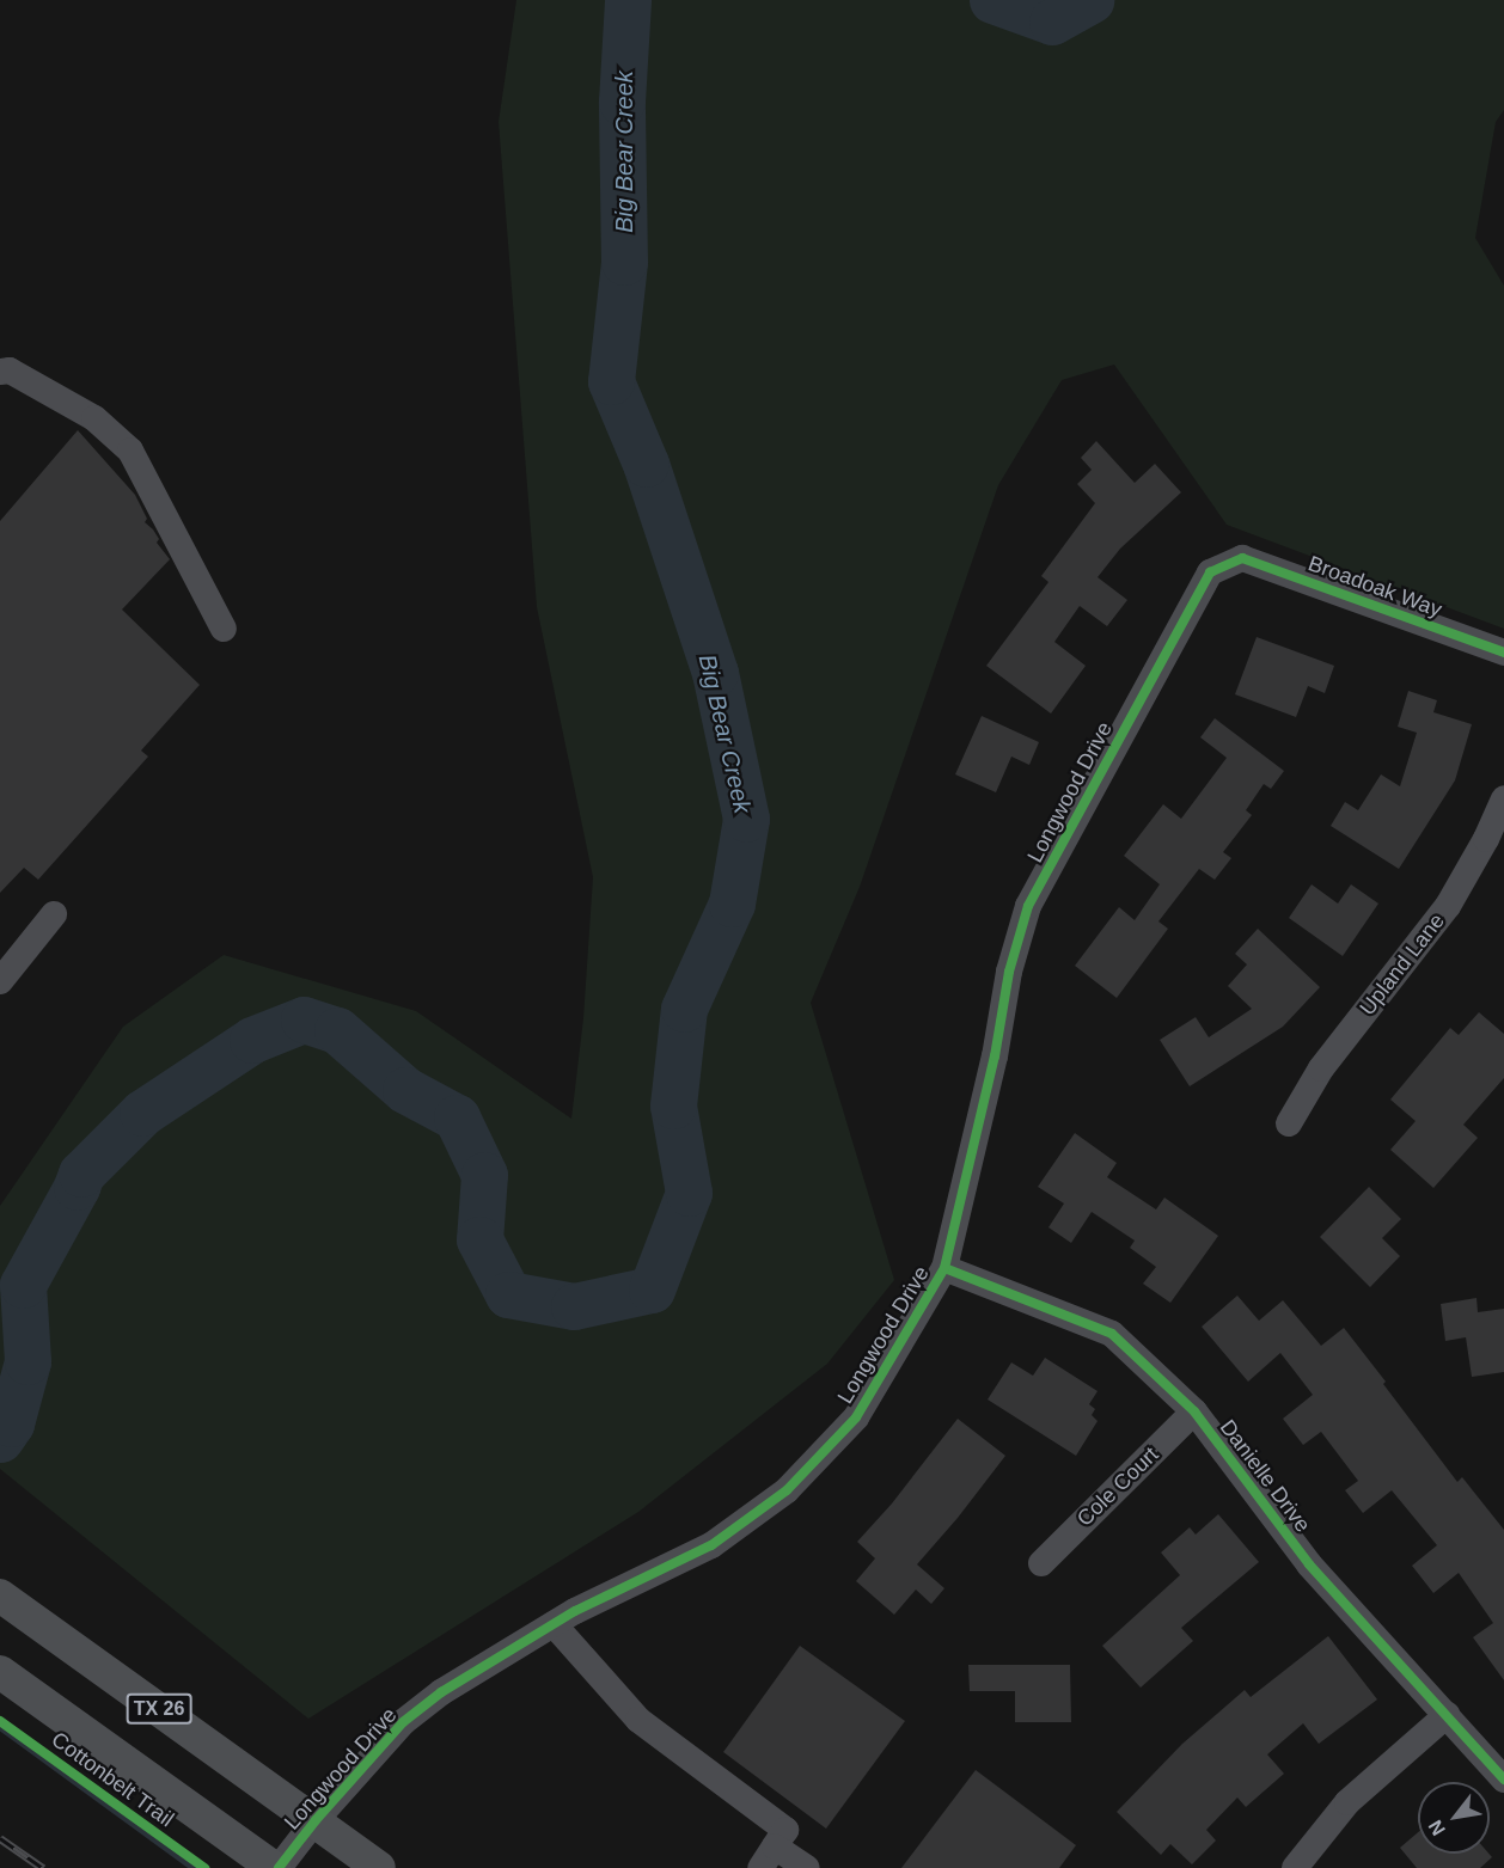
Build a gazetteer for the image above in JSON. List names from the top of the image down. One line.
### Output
{"streets":{"main road":["TX 26"],"street":["Broadoak Way","Longwood Drive","Upland Lane","Danielle Drive","Cole Court"],"cycle path":["Cottonbelt Trail"]},"crossings":[["Broadoak Way","Longwood Drive"],["Longwood Drive","Danielle Drive"],["Longwood Drive","TX 26"],["Danielle Drive","Cole Court"]],"water":["Big Bear Creek"],"north":"bottom left"}
